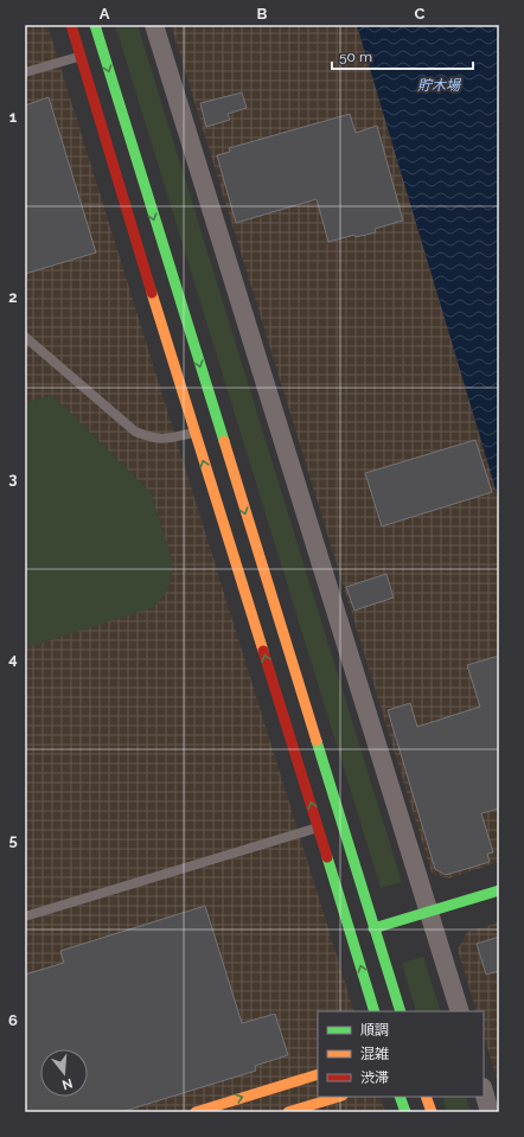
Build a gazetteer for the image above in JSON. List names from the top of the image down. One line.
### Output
{"water":["貯木場"],"legend":["順調","混雑","渋滞"],"scale_bar":"50 m","north":"bottom","grid":{"columns":["A","B","C"],"rows":["1","2","3","4","5","6"]}}
